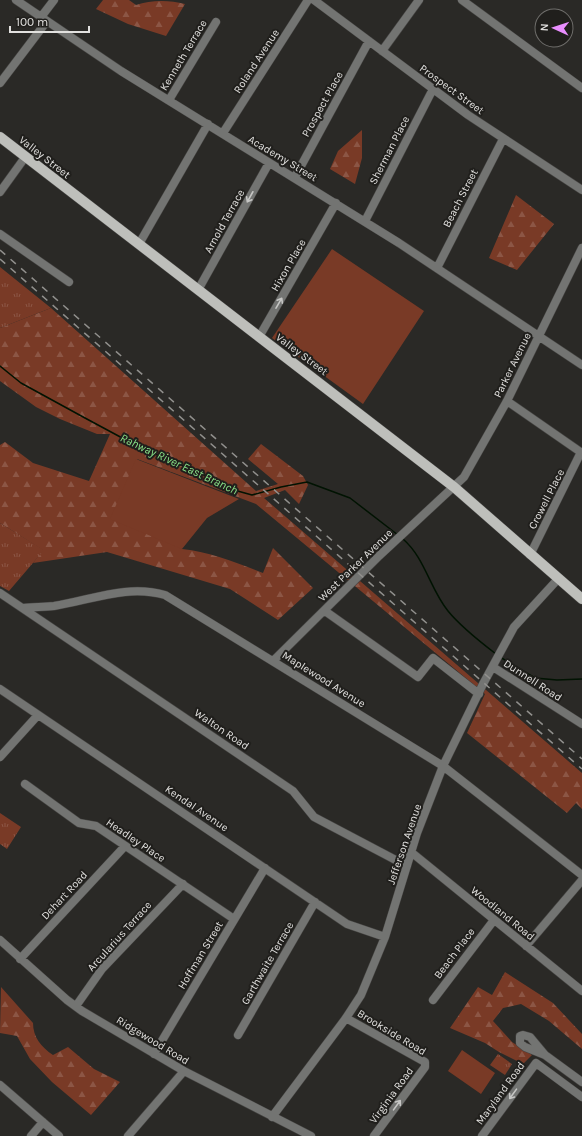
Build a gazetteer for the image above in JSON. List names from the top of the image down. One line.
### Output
{"streets":{"main road":["Valley Street"],"street":["Kenneth Terrace","Roland Avenue","Prospect Street","Prospect Place","Sherman Place","Academy Street","Beach Street","Arnold Terrace","Hixon Place","Parker Avenue","Crowell Place","West Parker Avenue","Maplewood Avenue","Dunnell Road","Walton Road","Kendal Avenue","Headley Place","Jefferson Avenue","Dehart Road","Woodland Road","Arcularius Terrace","Beach Place","Hoffman Street","Garthwaite Terrace","Brookside Road","Ridgewood Road","Maryland Road","Virginia Road"]},"crossings":[["Kenneth Terrace","Academy Street"],["Roland Avenue","Academy Street"],["Prospect Street","Prospect Place"],["Prospect Street","Sherman Place"],["Prospect Street","Beach Street"],["Prospect Place","Academy Street"],["Sherman Place","Academy Street"],["Valley Street","Arnold Terrace"],["Valley Street","Hixon Place"],["Valley Street","Parker Avenue"],["Valley Street","Crowell Place"],["Valley Street","West Parker Avenue"],["Valley Street","Jefferson Avenue"],["Academy Street","Beach Street"],["Academy Street","Arnold Terrace"],["Academy Street","Hixon Place"],["Academy Street","Parker Avenue"],["Parker Avenue","West Parker Avenue"],["West Parker Avenue","Maplewood Avenue"],["Maplewood Avenue","Walton Road"],["Maplewood Avenue","Jefferson Avenue"],["Dunnell Road","Jefferson Avenue"],["Walton Road","Jefferson Avenue"],["Kendal Avenue","Jefferson Avenue"],["Kendal Avenue","Hoffman Street"],["Kendal Avenue","Garthwaite Terrace"],["Headley Place","Dehart Road"],["Headley Place","Arcularius Terrace"],["Headley Place","Hoffman Street"],["Jefferson Avenue","Woodland Road"],["Jefferson Avenue","Brookside Road"],["Jefferson Avenue","Ridgewood Road"],["Dehart Road","Ridgewood Road"],["Woodland Road","Beach Place"],["Arcularius Terrace","Ridgewood Road"],["Hoffman Street","Ridgewood Road"],["Brookside Road","Virginia Road"]],"one_way":["Arnold Terrace","Hixon Place","Virginia Road"],"water":["Rahway River East Branch"],"scale_bar":"100 m","north":"left"}
